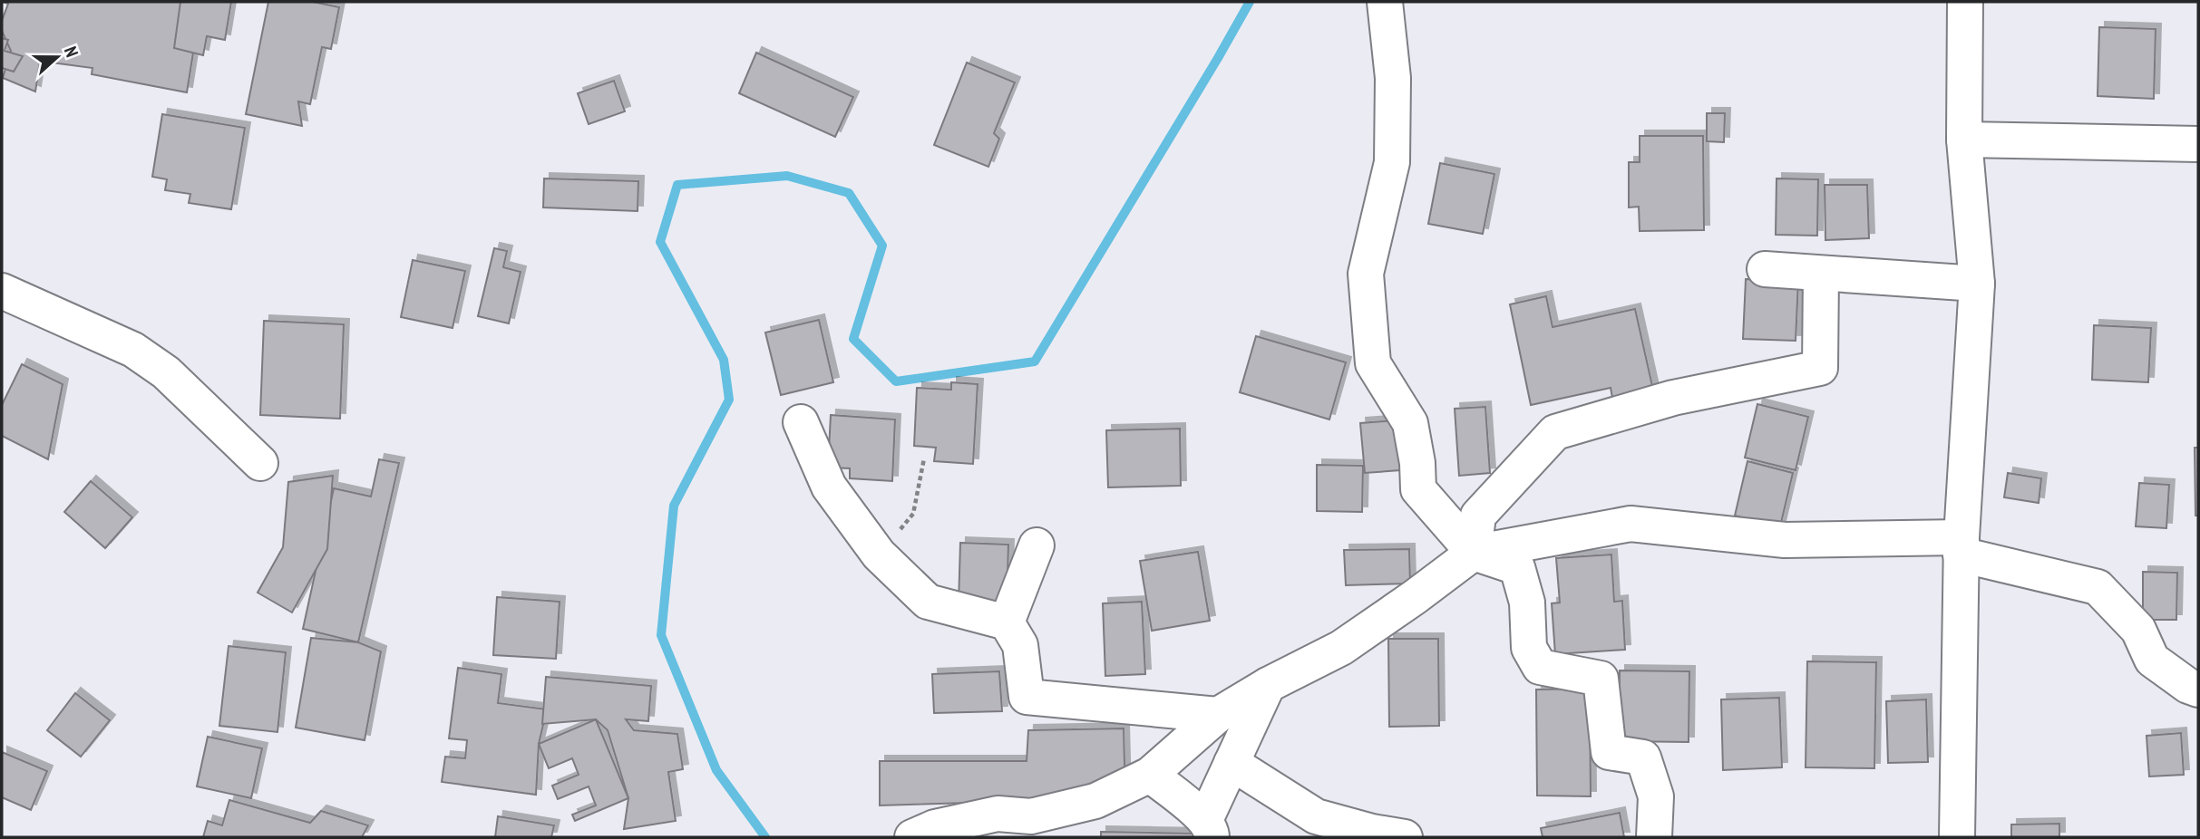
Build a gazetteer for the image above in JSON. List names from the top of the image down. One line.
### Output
{"north":"right"}
